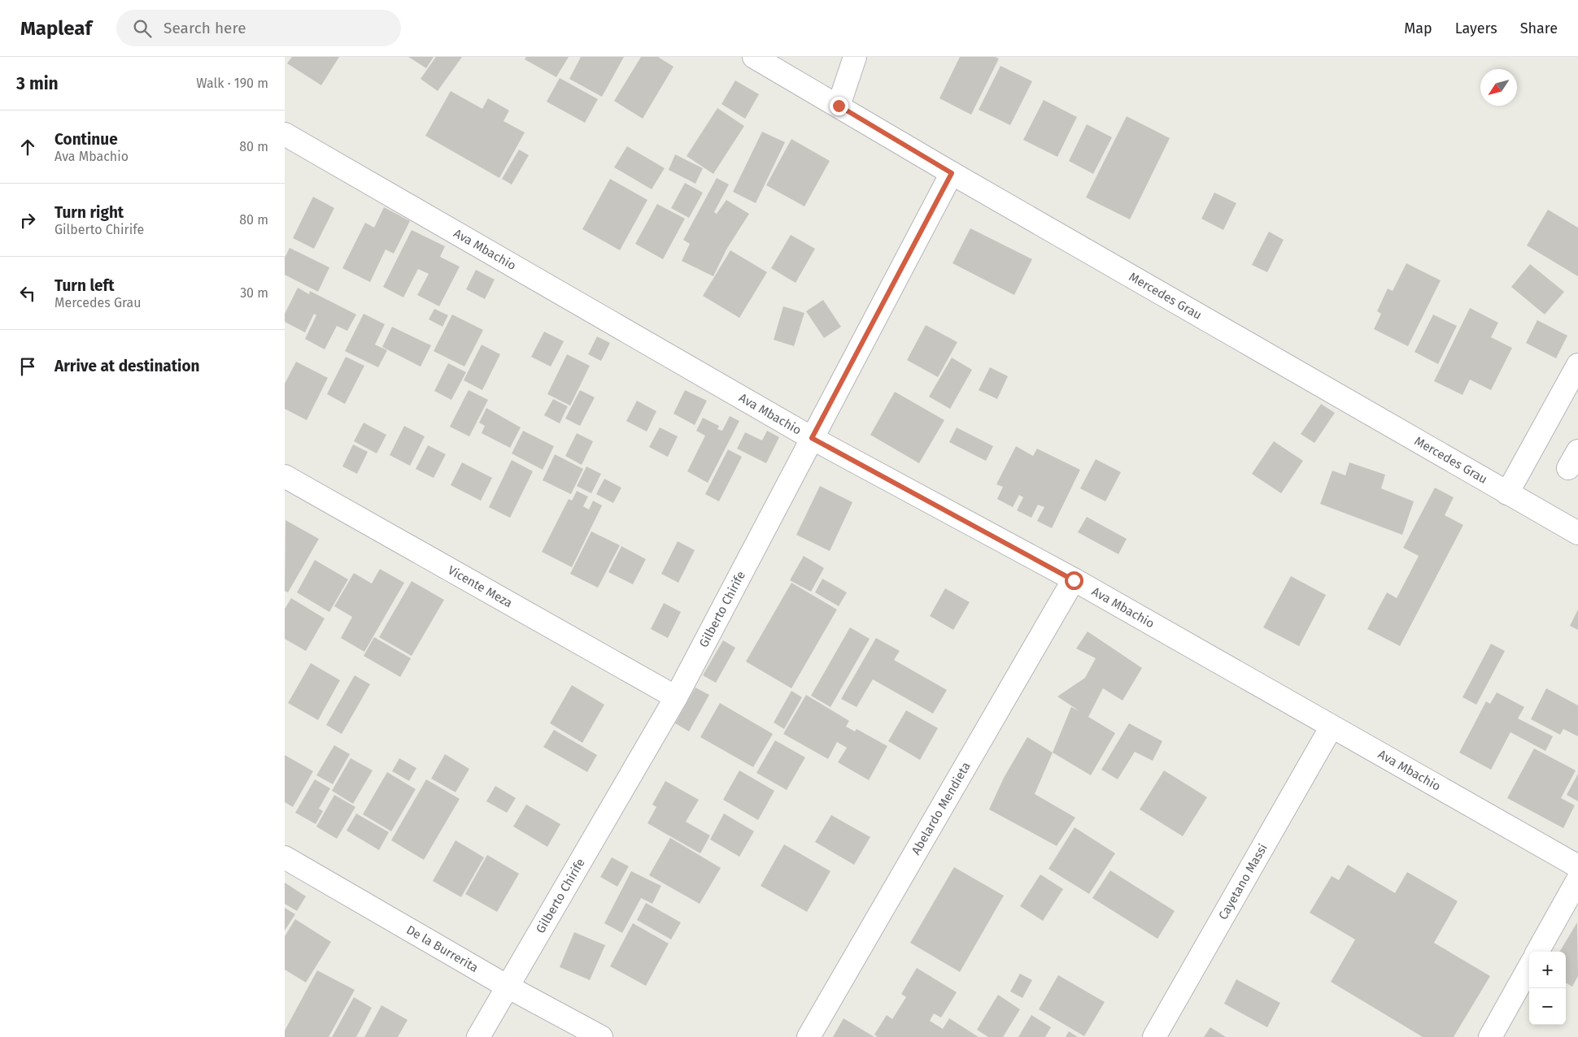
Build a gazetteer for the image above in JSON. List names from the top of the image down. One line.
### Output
{"streets":{"street":["Ava Mbachio","Mercedes Grau","Vicente Meza","Gilberto Chirife","Abelardo Mendieta","Cayetano Massi","De la Burrerita"]},"crossings":[["Ava Mbachio","Gilberto Chirife"],["Ava Mbachio","Abelardo Mendieta"],["Ava Mbachio","Cayetano Massi"],["Mercedes Grau","Gilberto Chirife"],["Vicente Meza","Gilberto Chirife"],["Gilberto Chirife","De la Burrerita"]],"north":"bottom left","page":{"header":"Mapleaf","search":"Search here","nav":["Map","Layers","Share"],"heading":["3 min","Walk · 190 m"],"list":[["Continue","Ava Mbachio","80 m"],["Turn right","Gilberto Chirife","80 m"],["Turn left","Mercedes Grau","30 m"],"Arrive at destination"],"map_buttons":["+","−"]}}
